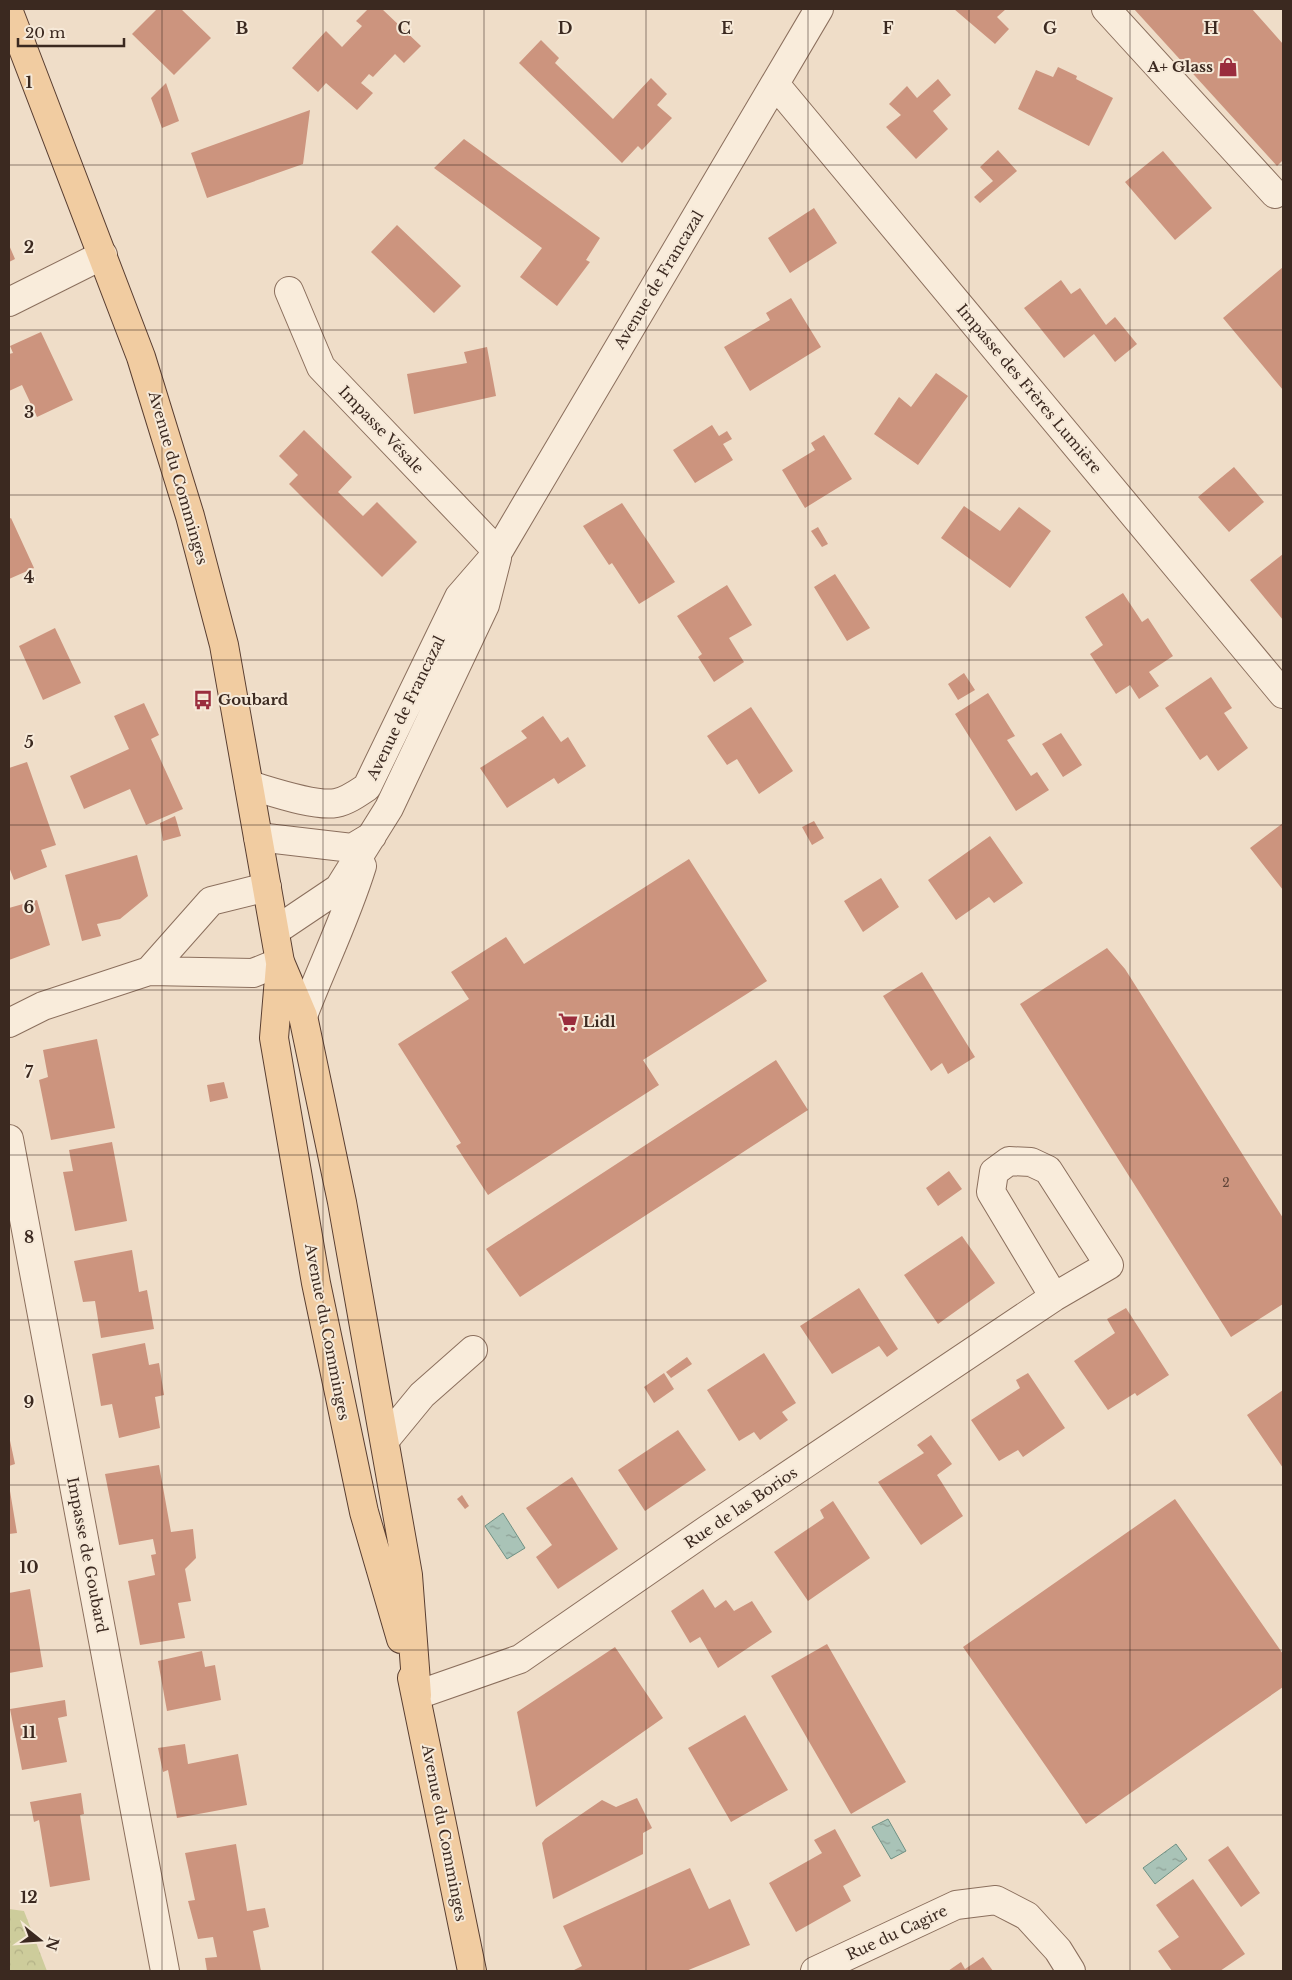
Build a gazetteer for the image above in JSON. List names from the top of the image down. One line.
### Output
{"streets":{"main road":["Avenue du Comminges"],"street":["Avenue de Francazal","Impasse des Frères Lumière","Impasse Vésale","Rue de las Borios","Impasse de Goubard","Rue du Cagire"]},"crossings":[["Avenue de Francazal","Impasse des Frères Lumière"],["Avenue de Francazal","Impasse Vésale"],["Avenue de Francazal","Avenue du Comminges"],["Avenue du Comminges","Rue de las Borios"]],"places":{"shop":["A+ Glass"],"bus stop":["Goubard"],"supermarket":["Lidl"]},"house_numbers":["2"],"scale_bar":"20 m","north":"right","grid":{"columns":["B","C","D","E","F","G","H"],"rows":["1","2","3","4","5","6","7","8","9","10","11","12"]}}
